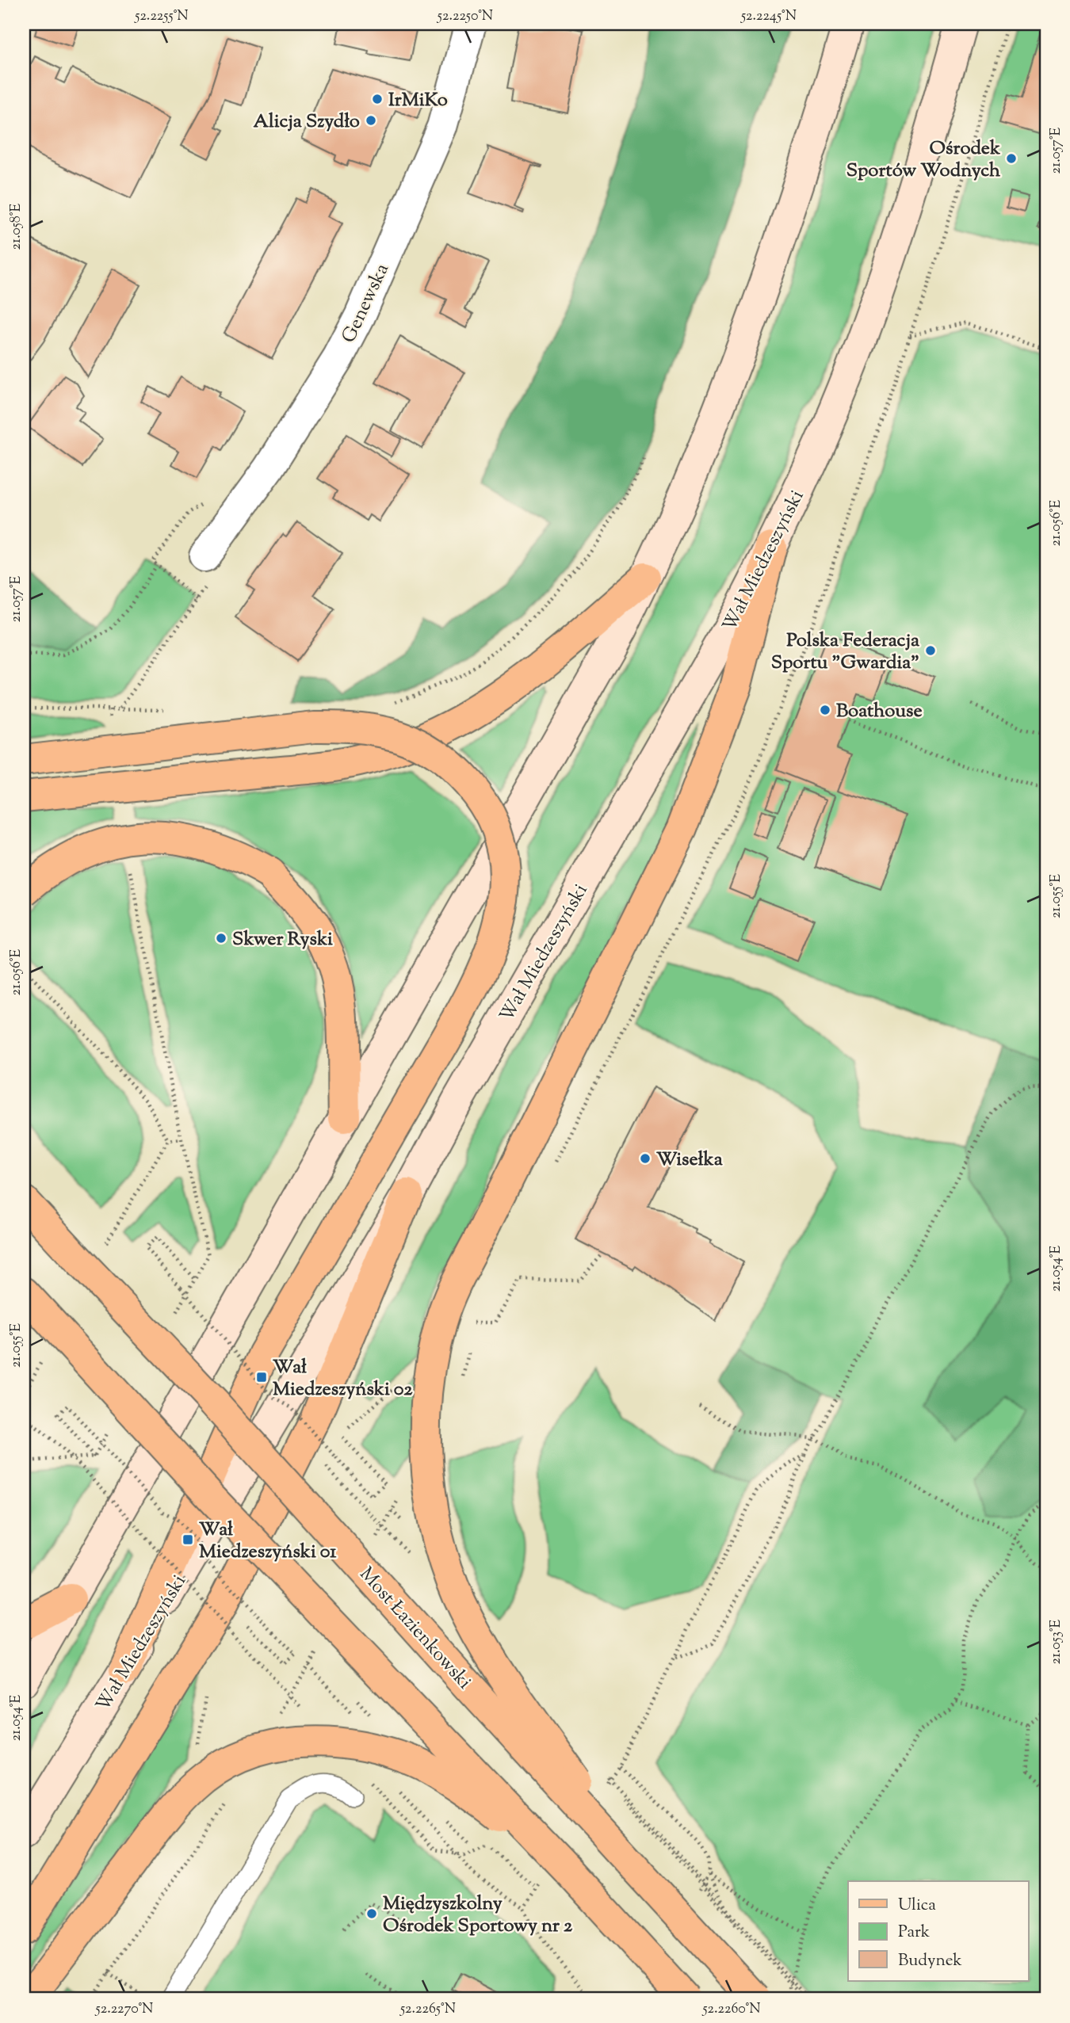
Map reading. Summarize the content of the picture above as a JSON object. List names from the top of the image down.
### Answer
{
  "streets": {
    "main road": ["Wał Miedzeszyński", "Most Łazienkowski"],
    "street": ["Genewska"]
  },
  "places": {
    "other": [
      "IrMiKo",
      "Alicja Szydło",
      "Ośrodek Sportów Wodnych",
      "Polska Federacja Sportu \"Gwardia\"",
      "Boathouse",
      "Skwer Ryski",
      "Wisełka",
      "Międzyszkolny Ośrodek Sportowy nr 2"
    ],
    "transit": ["Wał Miedzeszyński 02", "Wał Miedzeszyński 01"]
  },
  "legend": ["Ulica", "Park", "Budynek"],
  "coordinates": [
    "52.2255°N",
    "52.2250°N",
    "52.2245°N",
    "21.057°E",
    "21.058°E",
    "21.056°E",
    "21.055°E",
    "21.054°E",
    "21.053°E",
    "52.2270°N",
    "52.2265°N",
    "52.2260°N"
  ]
}
